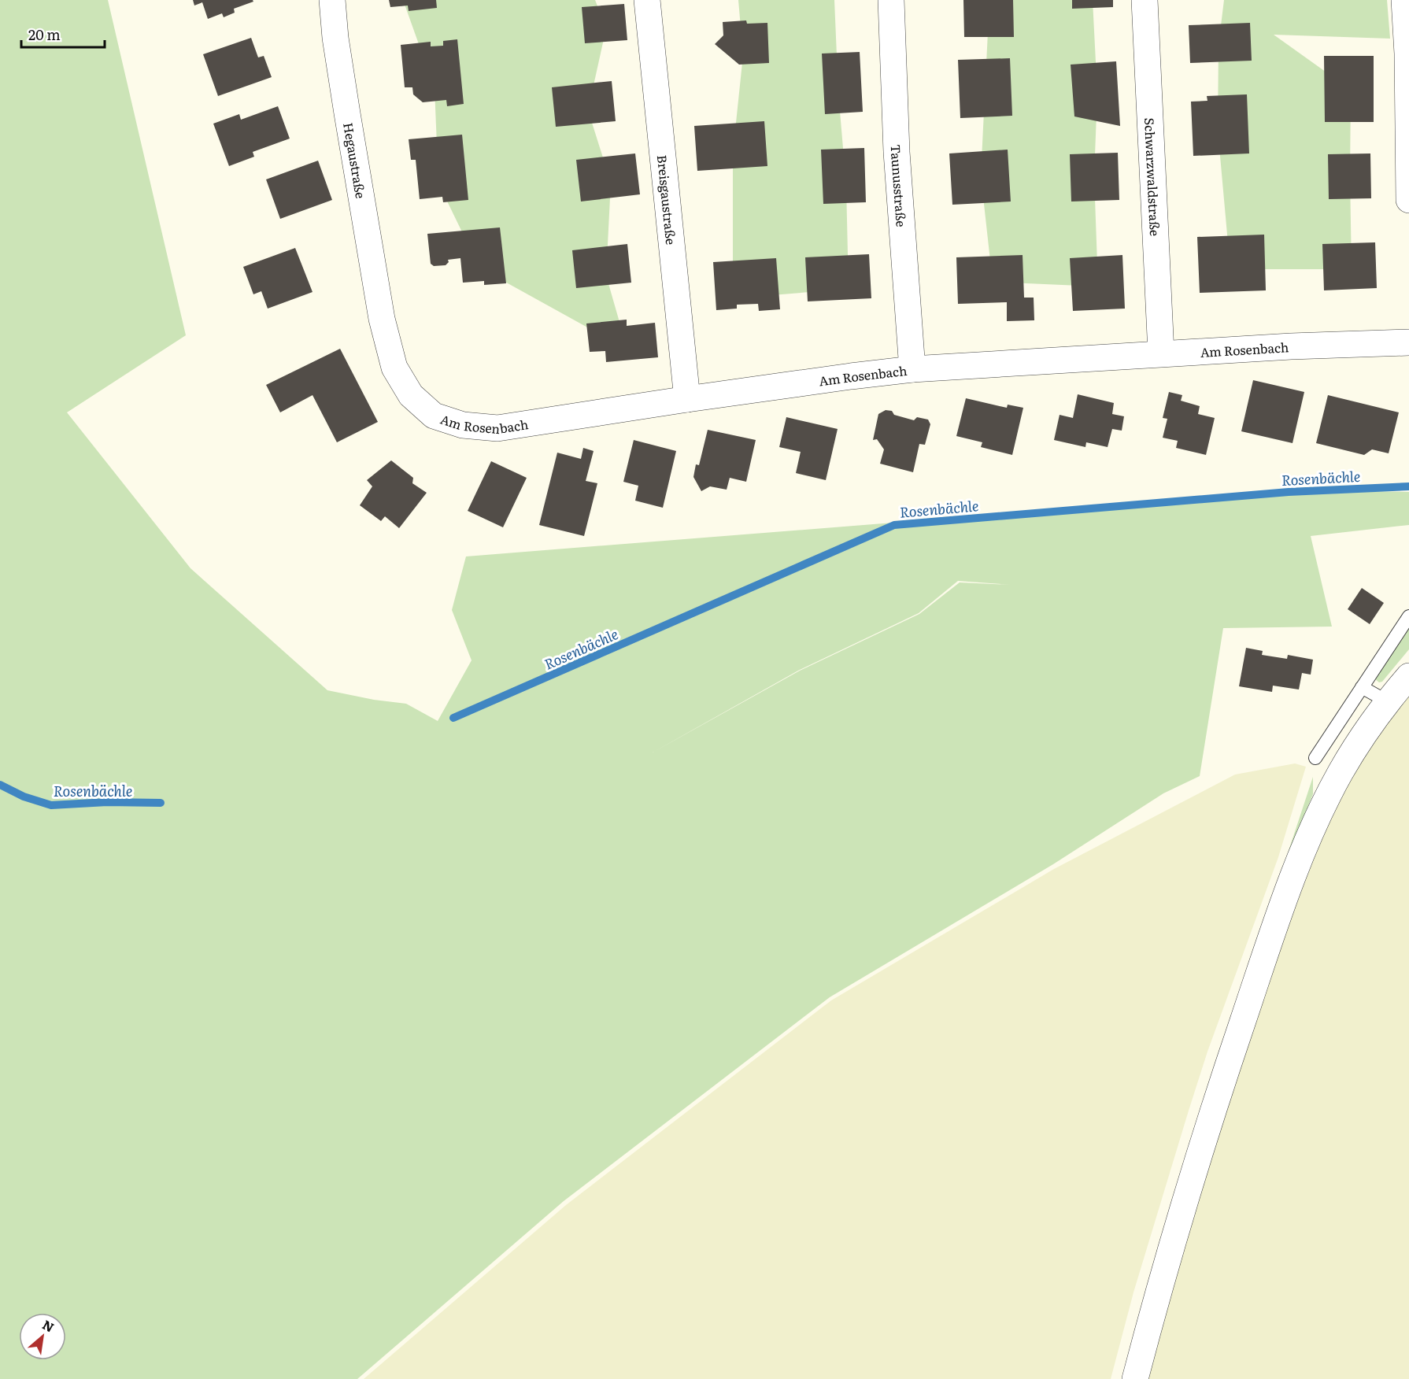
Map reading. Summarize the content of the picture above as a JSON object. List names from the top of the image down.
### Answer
{
  "streets": {
    "street": [
      "Hegaustraße",
      "Schwarzwaldstraße",
      "Taunusstraße",
      "Breisgaustraße",
      "Am Rosenbach"
    ]
  },
  "crossings": [
    ["Hegaustraße", "Am Rosenbach"],
    ["Schwarzwaldstraße", "Am Rosenbach"],
    ["Taunusstraße", "Am Rosenbach"],
    ["Breisgaustraße", "Am Rosenbach"]
  ],
  "water": ["Rosenbächle"],
  "scale_bar": "20 m",
  "north": "top right"
}
